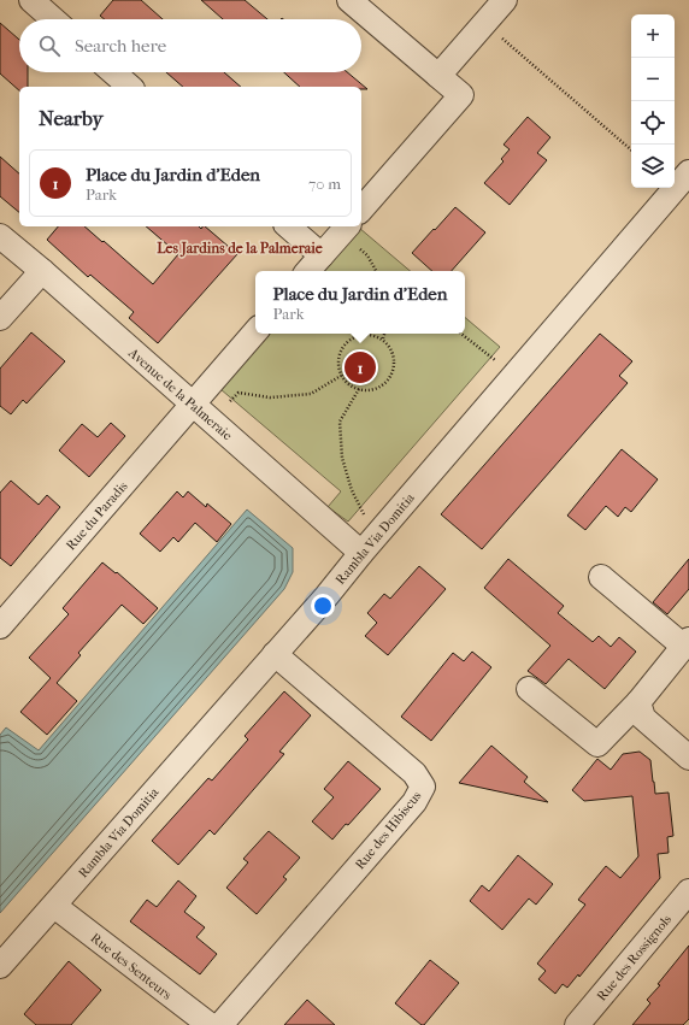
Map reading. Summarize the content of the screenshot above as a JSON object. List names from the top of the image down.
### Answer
{
  "streets": {
    "street": [
      "Avenue de la Palmeraie",
      "Rue du Paradis",
      "Rambla Via Domitia",
      "Rue des Hibiscus",
      "Rue des Rossignols",
      "Rue des Senteurs"
    ]
  },
  "crossings": [
    ["Avenue de la Palmeraie", "Rue du Paradis"],
    ["Avenue de la Palmeraie", "Rambla Via Domitia"],
    ["Rambla Via Domitia", "Rue des Hibiscus"],
    ["Rambla Via Domitia", "Rue des Senteurs"]
  ],
  "districts": ["Les Jardins de la Palmeraie"],
  "page": {
    "map_buttons": ["+", "−"],
    "search": "Search here",
    "heading": "Nearby",
    "list": [
      {
        "mark": "1",
        "name": "Place du Jardin d'Eden",
        "note": "Park",
        "value": "70 m"
      }
    ],
    "popup": ["Place du Jardin d'Eden", "Park"],
    "pins": "1"
  }
}
